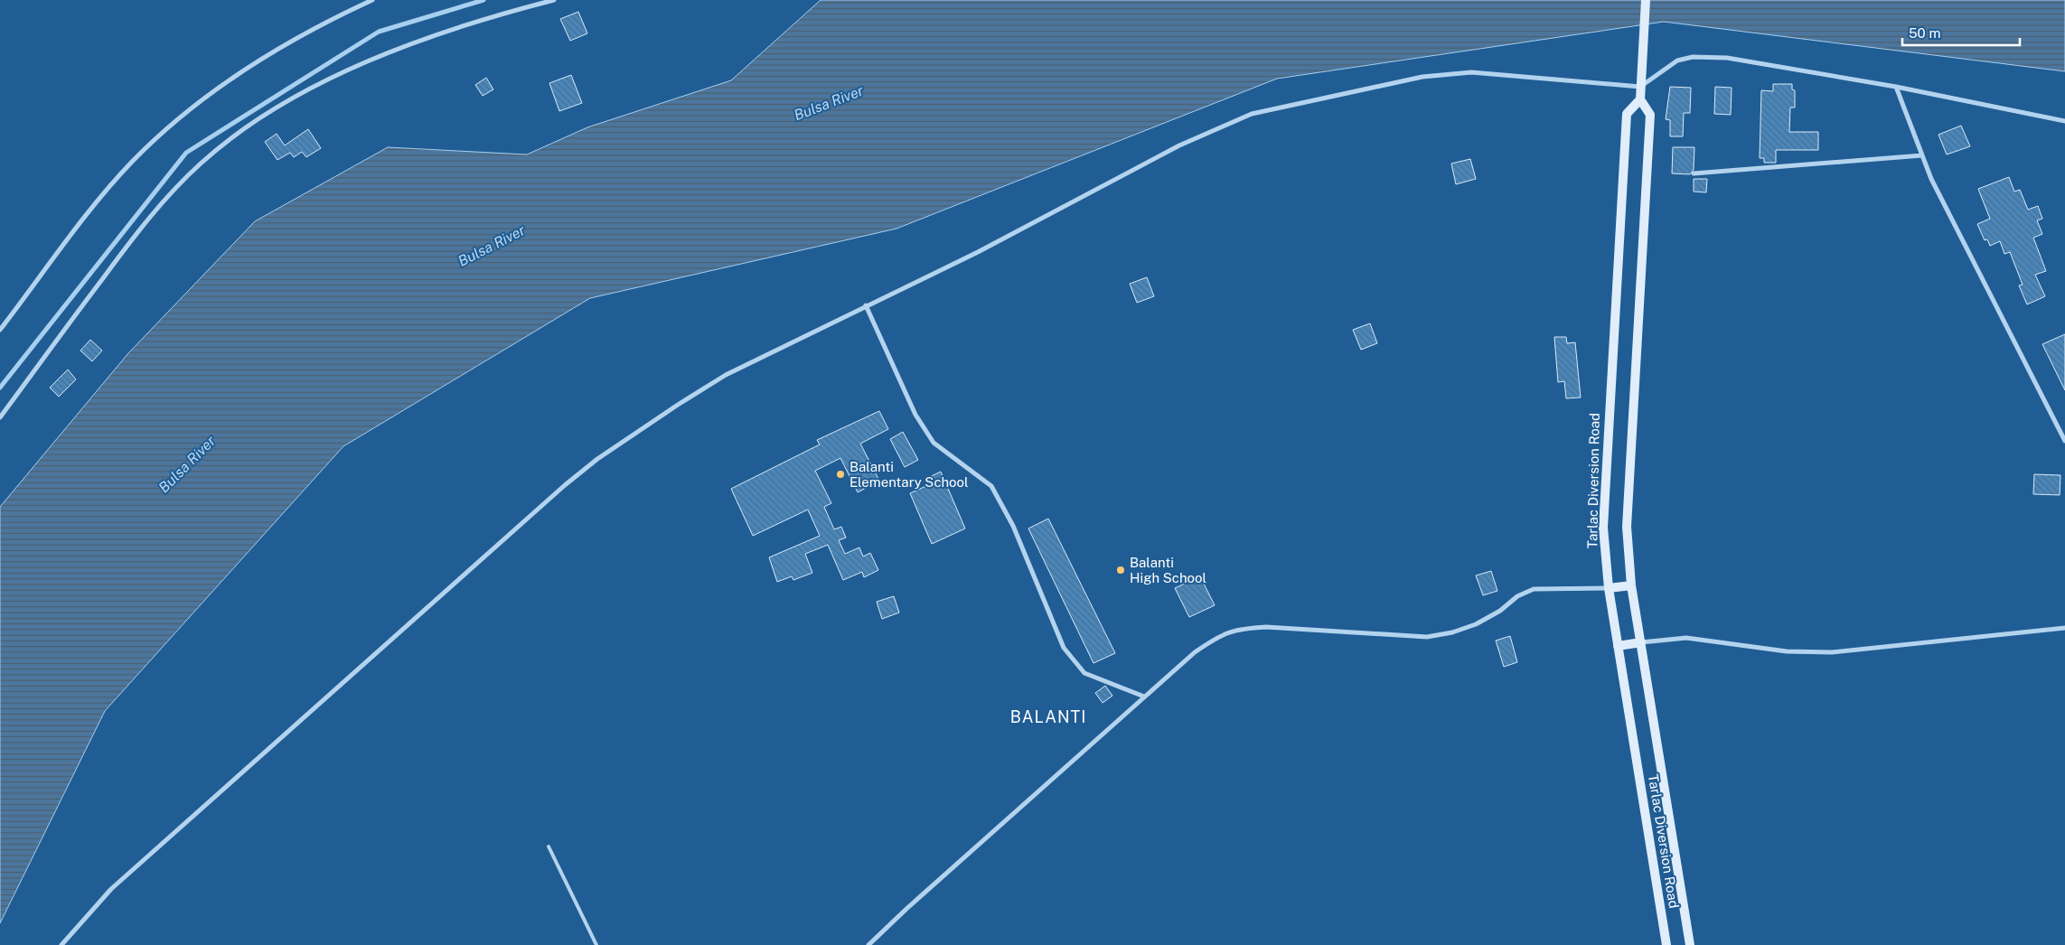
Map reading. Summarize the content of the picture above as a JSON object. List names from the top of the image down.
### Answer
{
  "streets": {
    "main road": ["Tarlac Diversion Road"]
  },
  "districts": ["BALANTI"],
  "water": ["Bulsa River"],
  "places": ["Balanti Elementary School", "Balanti High School"],
  "scale_bar": "50 m"
}
